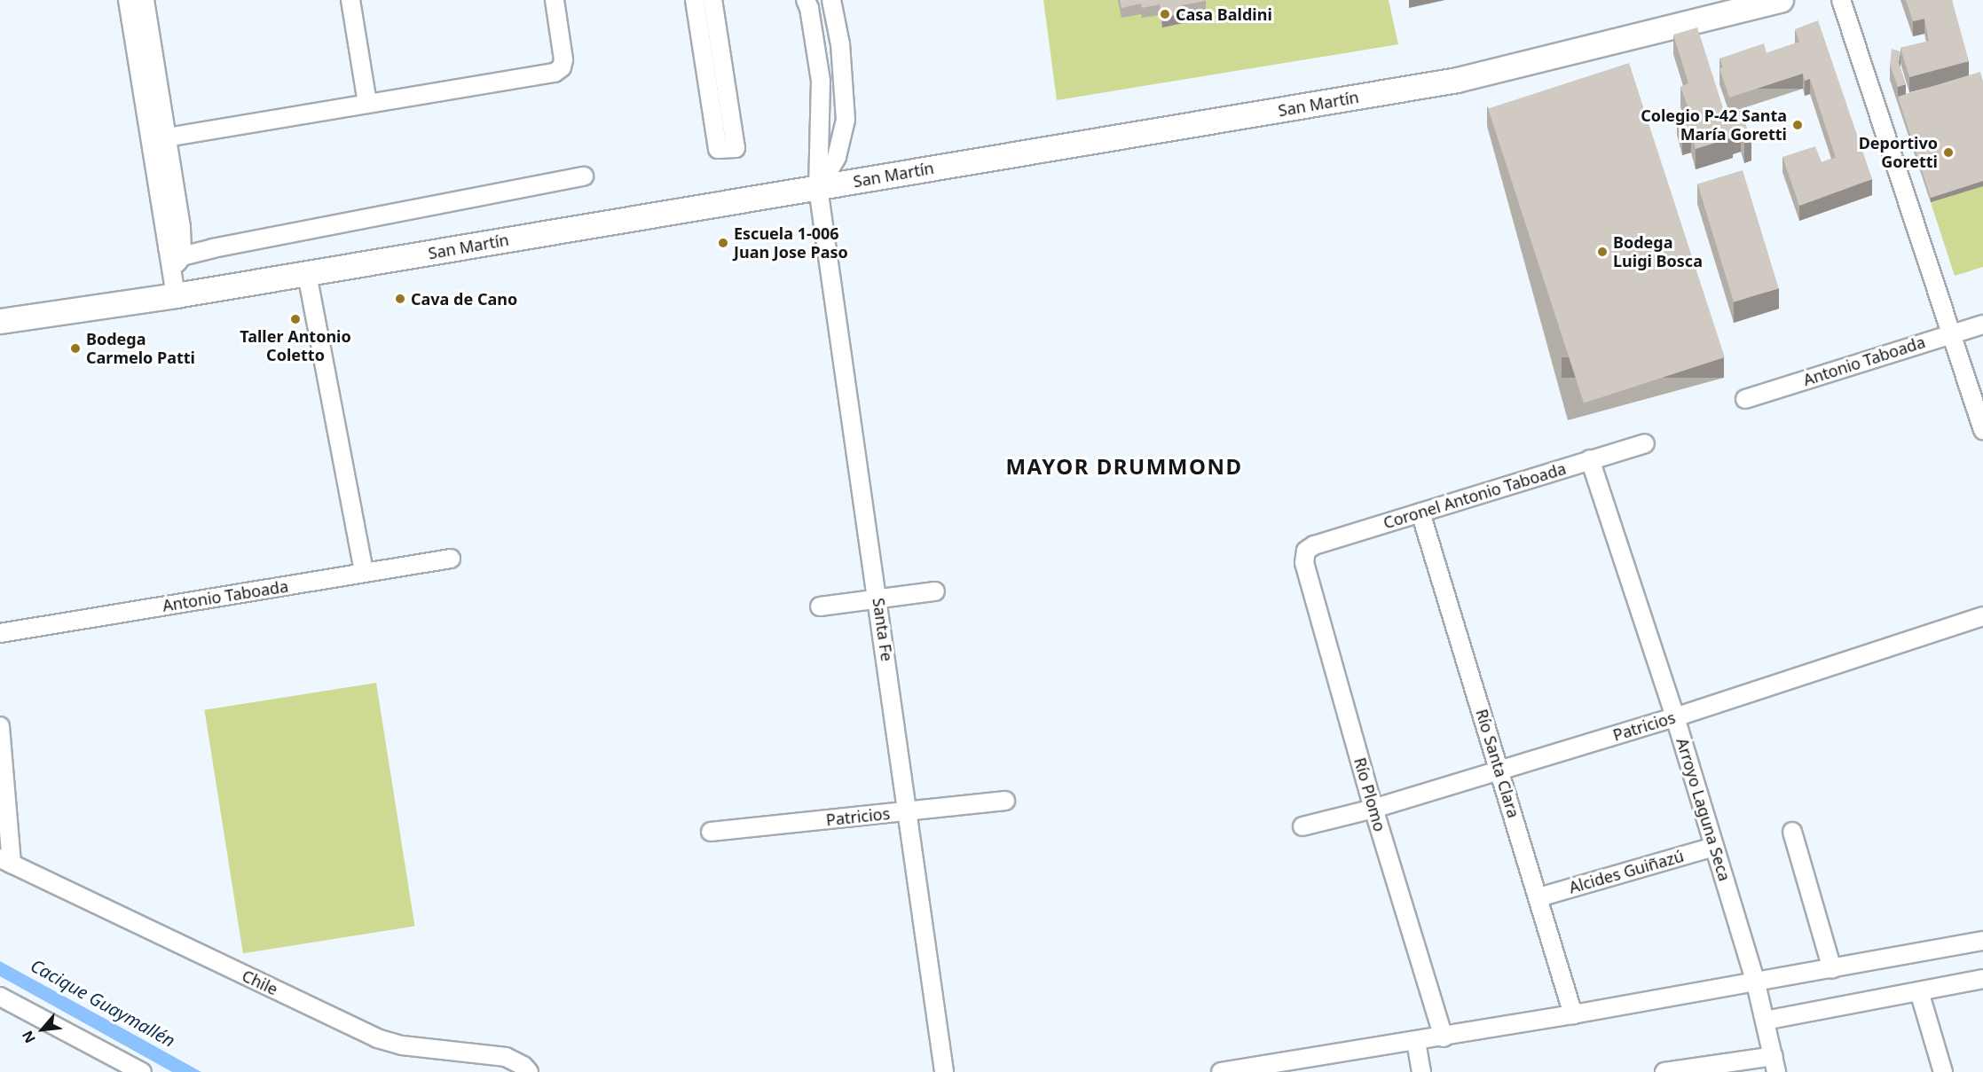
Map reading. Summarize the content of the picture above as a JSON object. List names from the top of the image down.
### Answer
{
  "streets": {
    "main road": ["San Martín"],
    "street": [
      "Antonio Taboada",
      "Coronel Antonio Taboada",
      "Santa Fe",
      "Patricios",
      "Río Santa Clara",
      "Río Plomo",
      "Arroyo Laguna Seca",
      "Alcides Guiñazú",
      "Chile"
    ]
  },
  "crossings": [
    ["San Martín", "Santa Fe"],
    ["Coronel Antonio Taboada", "Río Santa Clara"],
    ["Coronel Antonio Taboada", "Río Plomo"],
    ["Coronel Antonio Taboada", "Arroyo Laguna Seca"],
    ["Santa Fe", "Patricios"],
    ["Patricios", "Río Santa Clara"],
    ["Patricios", "Río Plomo"],
    ["Patricios", "Arroyo Laguna Seca"],
    ["Río Santa Clara", "Alcides Guiñazú"],
    ["Arroyo Laguna Seca", "Alcides Guiñazú"]
  ],
  "districts": ["MAYOR DRUMMOND"],
  "water": ["Cacique Guaymallén"],
  "places": [
    "Casa Baldini",
    "Colegio P-42 Santa María Goretti",
    "Deportivo Goretti",
    "Escuela 1-006 Juan Jose Paso",
    "Bodega Luigi Bosca",
    "Cava de Cano",
    "Taller Antonio Coletto",
    "Bodega Carmelo Patti"
  ],
  "north": "bottom left"
}
